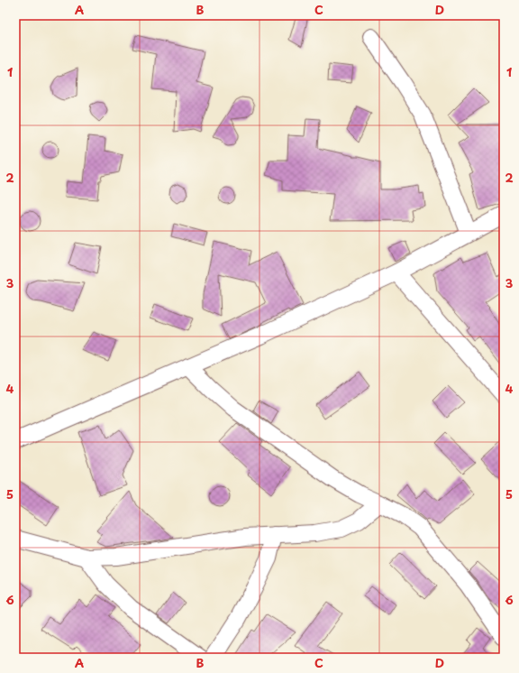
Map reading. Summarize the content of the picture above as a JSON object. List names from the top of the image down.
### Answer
{
  "grid": {
    "columns": [
      "A",
      "B",
      "C",
      "D"
    ],
    "rows": [
      "1",
      "2",
      "3",
      "4",
      "5",
      "6"
    ]
  }
}
